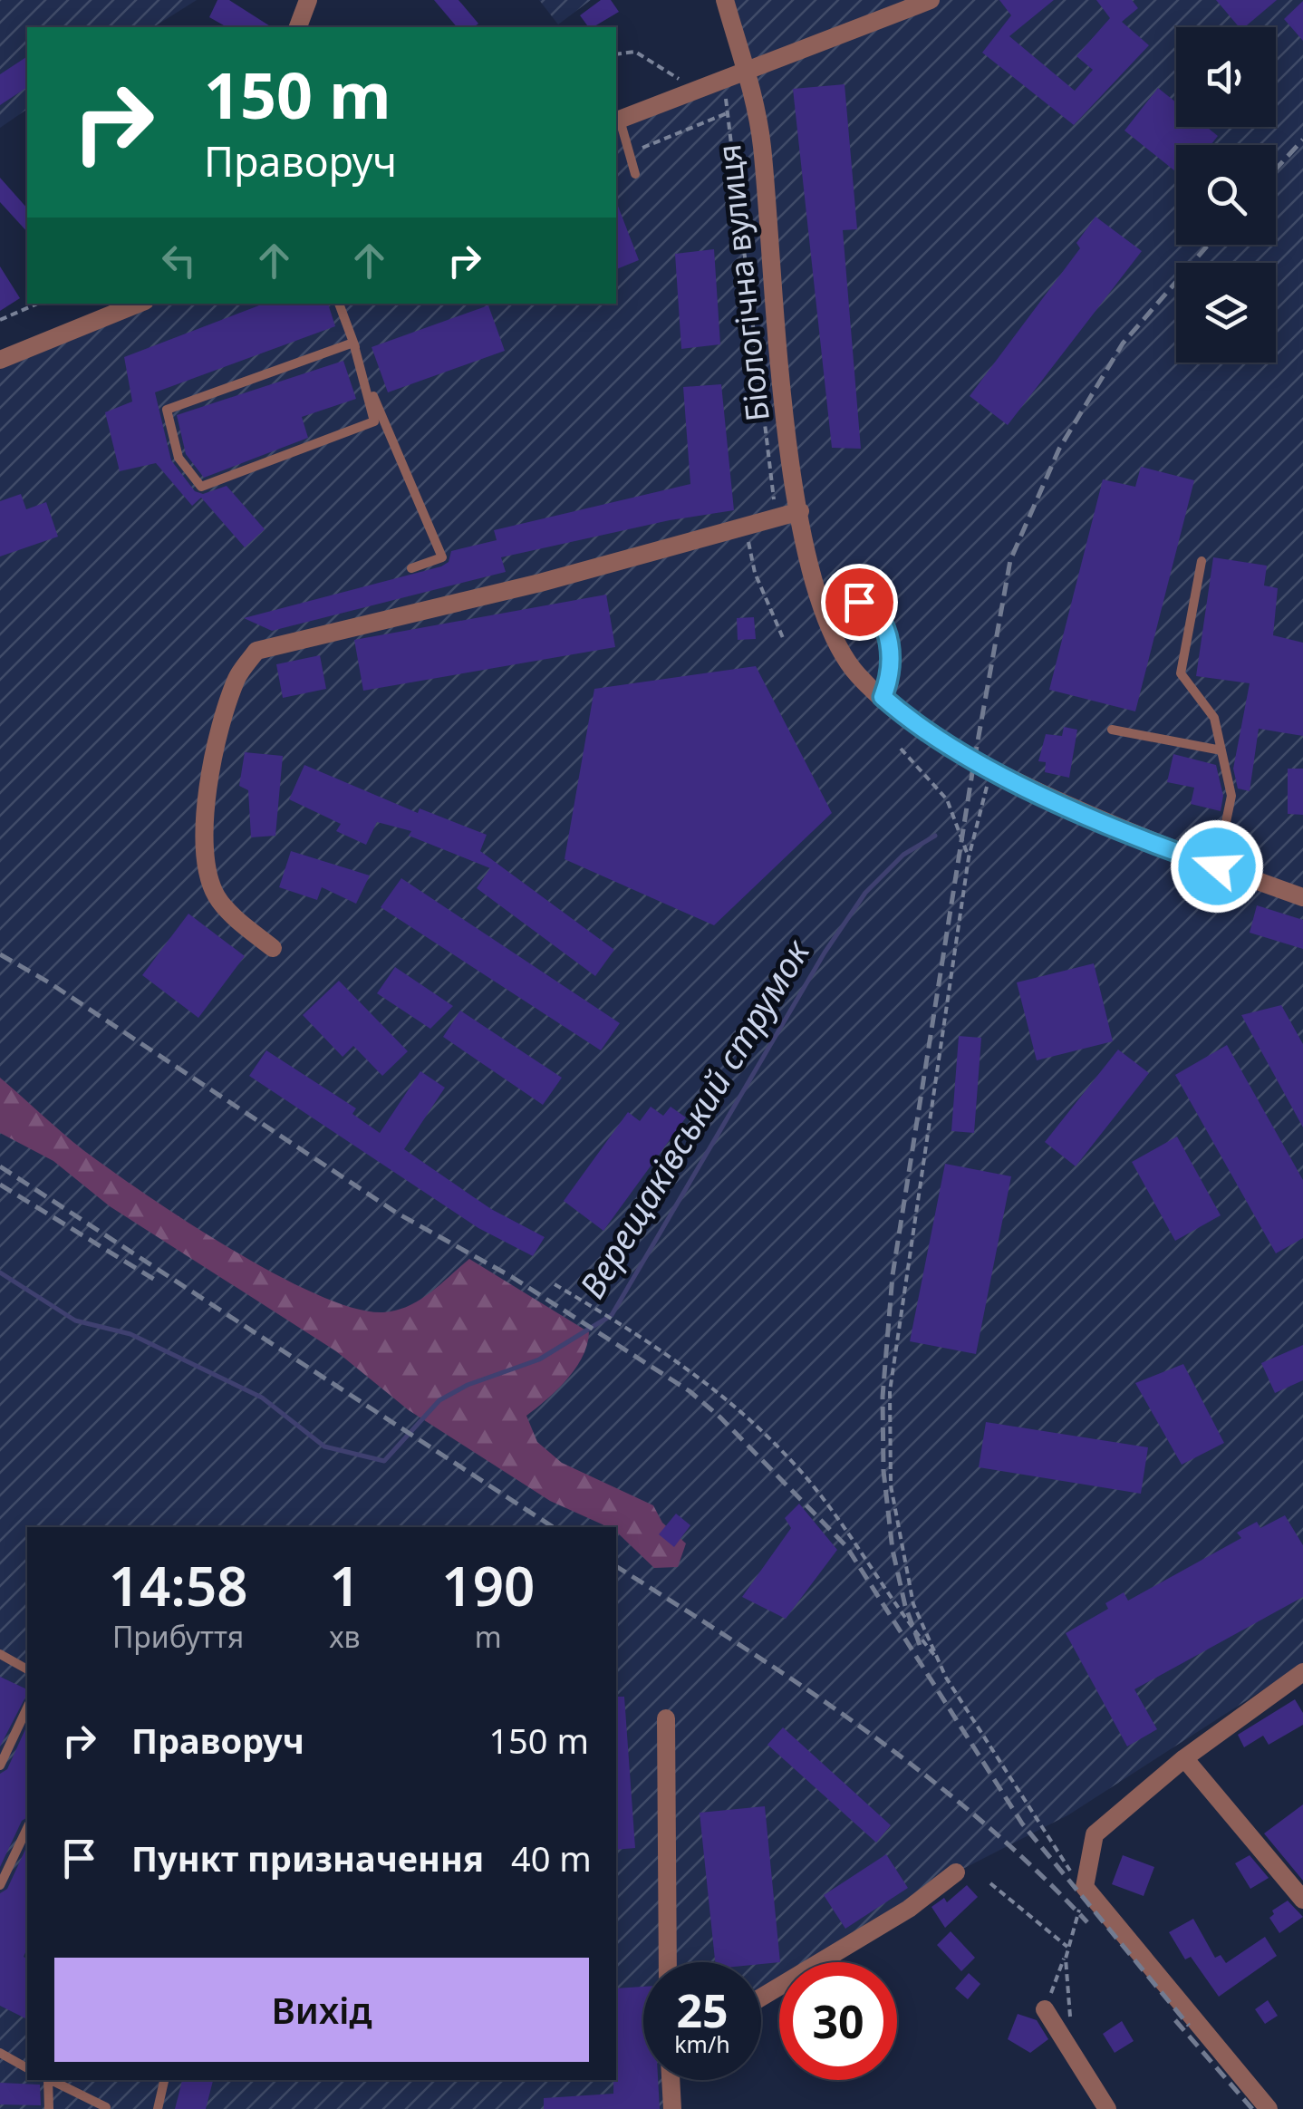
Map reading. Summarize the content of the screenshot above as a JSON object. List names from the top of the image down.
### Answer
{
  "streets": {
    "street": ["Біологічна вулиця"]
  },
  "water": ["Верещаківський струмок"],
  "page": {
    "turn": ["150 m", "Праворуч"],
    "eta": [
      "14:58",
      "Прибуття",
      "1",
      "хв",
      "190",
      "m"
    ],
    "list": [
      {
        "name": "Праворуч",
        "value": "150 m"
      },
      {
        "name": "Пункт призначення",
        "value": "40 m"
      }
    ],
    "buttons": "Вихід",
    "speed": "25 km/h",
    "limit": "30"
  }
}
